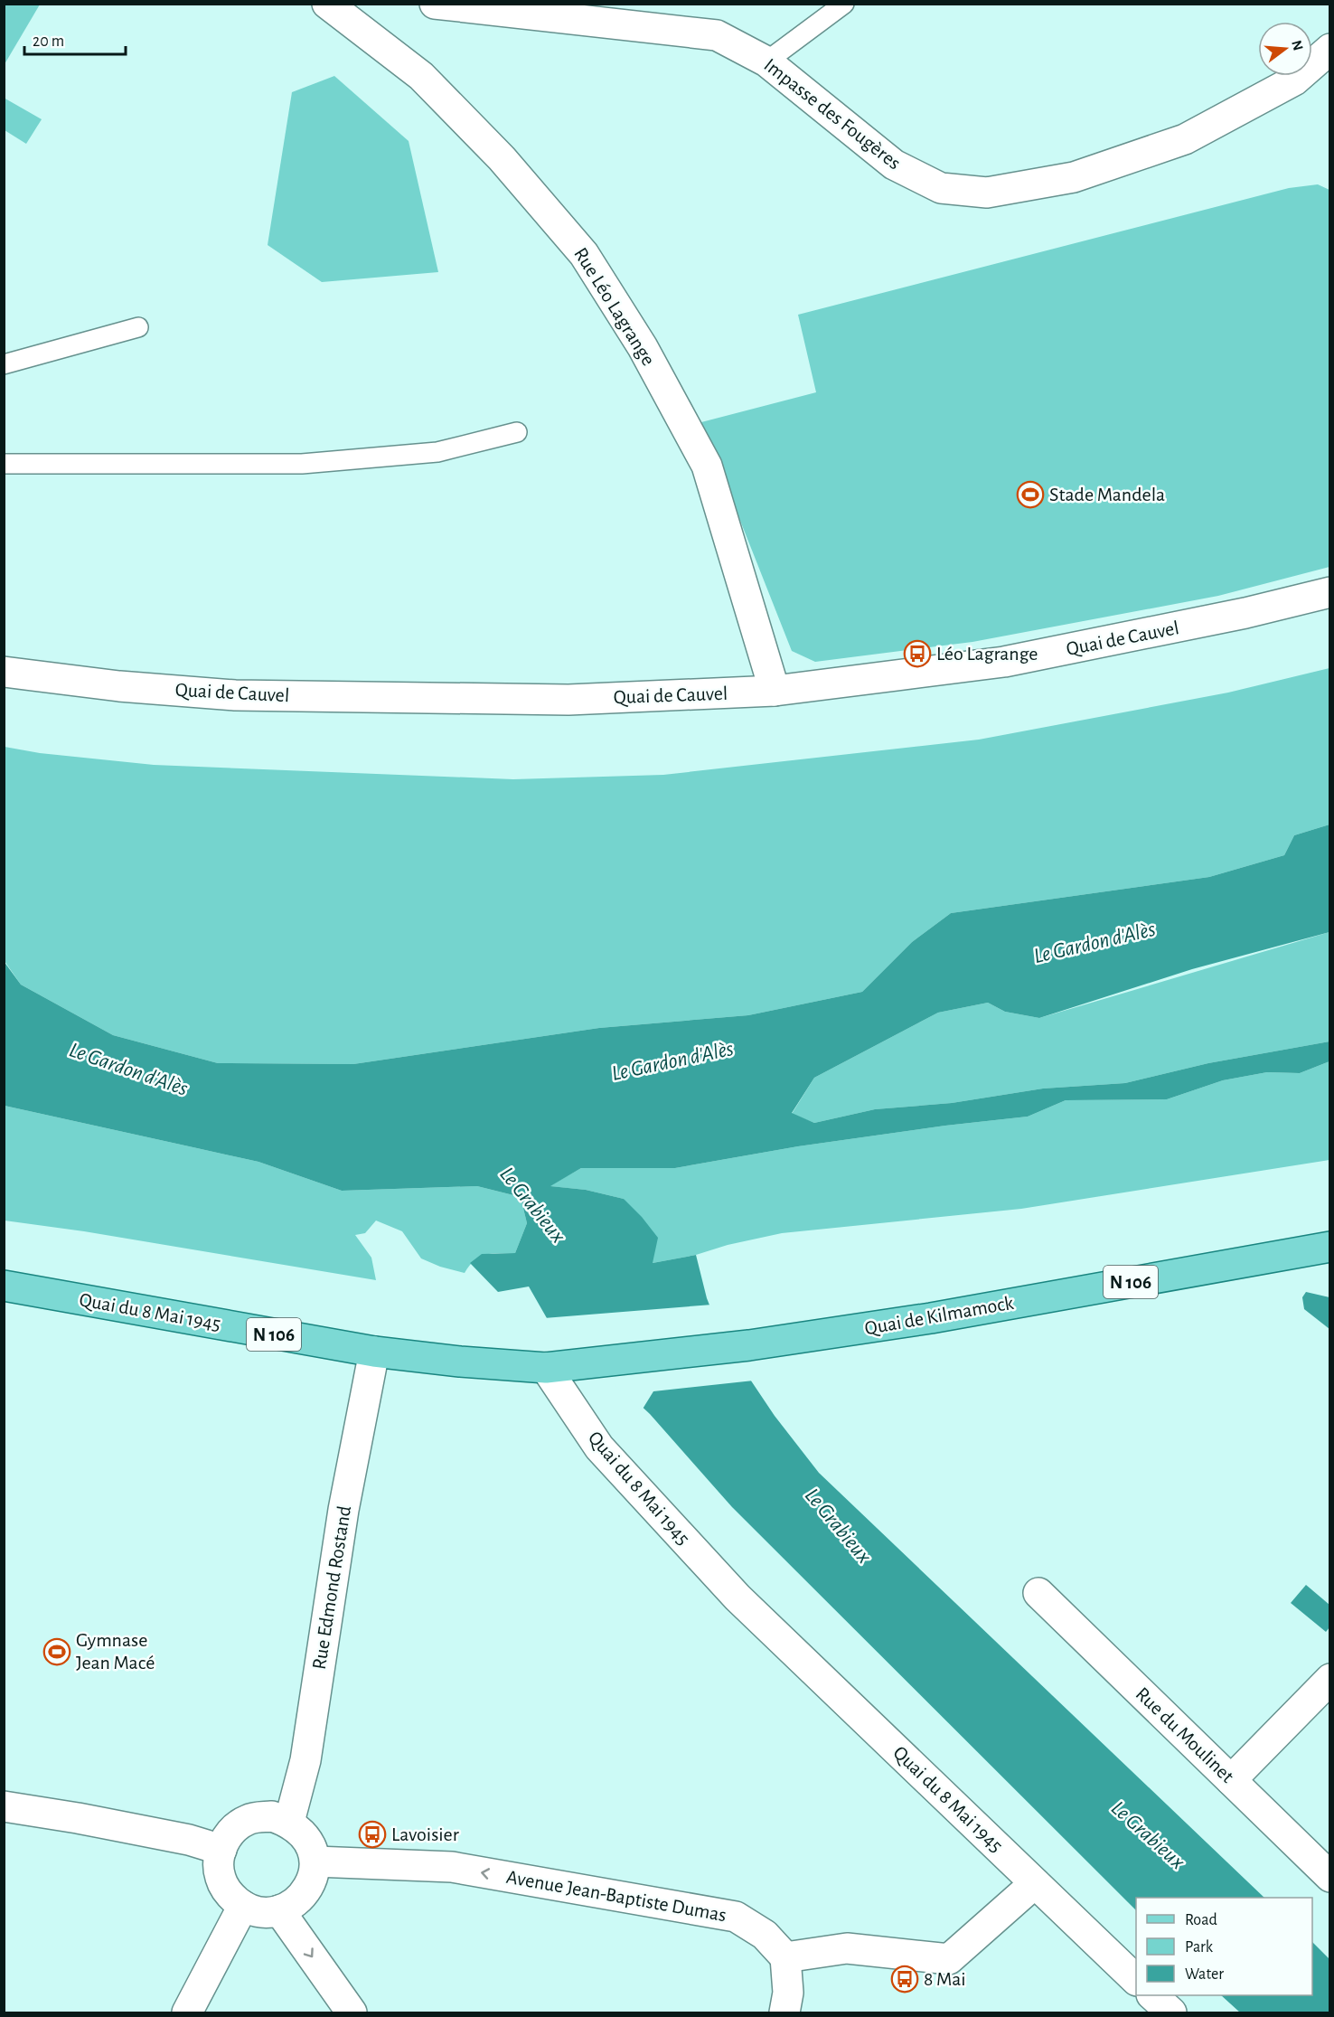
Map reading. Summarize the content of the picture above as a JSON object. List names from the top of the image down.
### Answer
{
  "streets": {
    "main road": ["N 106", "Quai du 8 Mai 1945", "Quai de Kilmamock"],
    "street": [
      "Impasse des Fougères",
      "Rue Léo Lagrange",
      "Quai de Cauvel",
      "Rue Edmond Rostand",
      "Rue du Moulinet",
      "Avenue Jean-Baptiste Dumas"
    ]
  },
  "crossings": [
    ["Rue Léo Lagrange", "Quai de Cauvel"],
    ["Quai du 8 Mai 1945", "Quai de Kilmamock"],
    ["Quai du 8 Mai 1945", "Rue Edmond Rostand"],
    ["Rue Edmond Rostand", "Avenue Jean-Baptiste Dumas"]
  ],
  "one_way": ["Avenue Jean-Baptiste Dumas"],
  "water": ["Le Gardon d'Alès", "Le Grabieux"],
  "places": {
    "sports": ["Stade Mandela", "Gymnase Jean Macé"],
    "bus stop": ["Léo Lagrange", "Lavoisier", "8 Mai"]
  },
  "legend": ["Road", "Park", "Water"],
  "scale_bar": "20 m",
  "north": "right"
}
